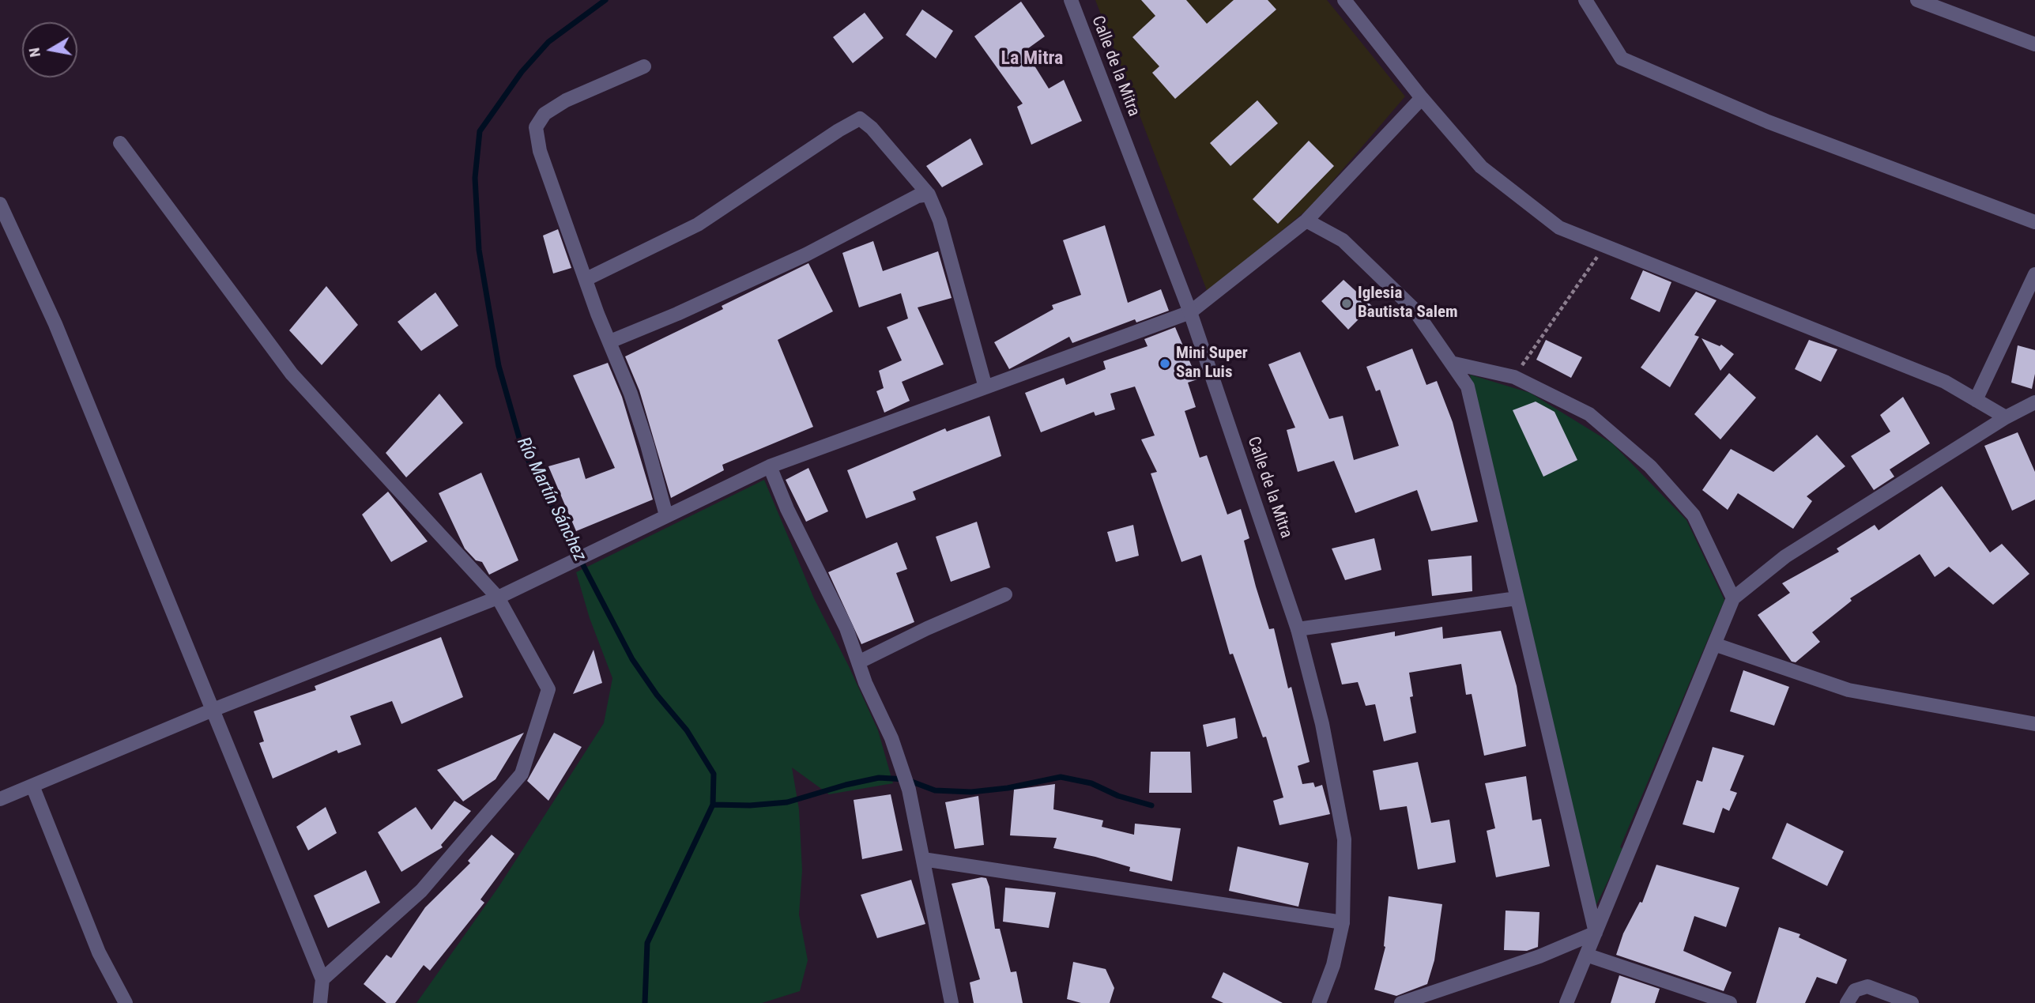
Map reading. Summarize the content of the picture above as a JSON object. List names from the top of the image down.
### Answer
{
  "streets": {
    "street": ["Calle de la Mitra"]
  },
  "districts": ["La Mitra"],
  "water": ["Río Martín Sánchez"],
  "places": ["Iglesia Bautista Salem", "Mini Super San Luis"],
  "north": "left"
}
